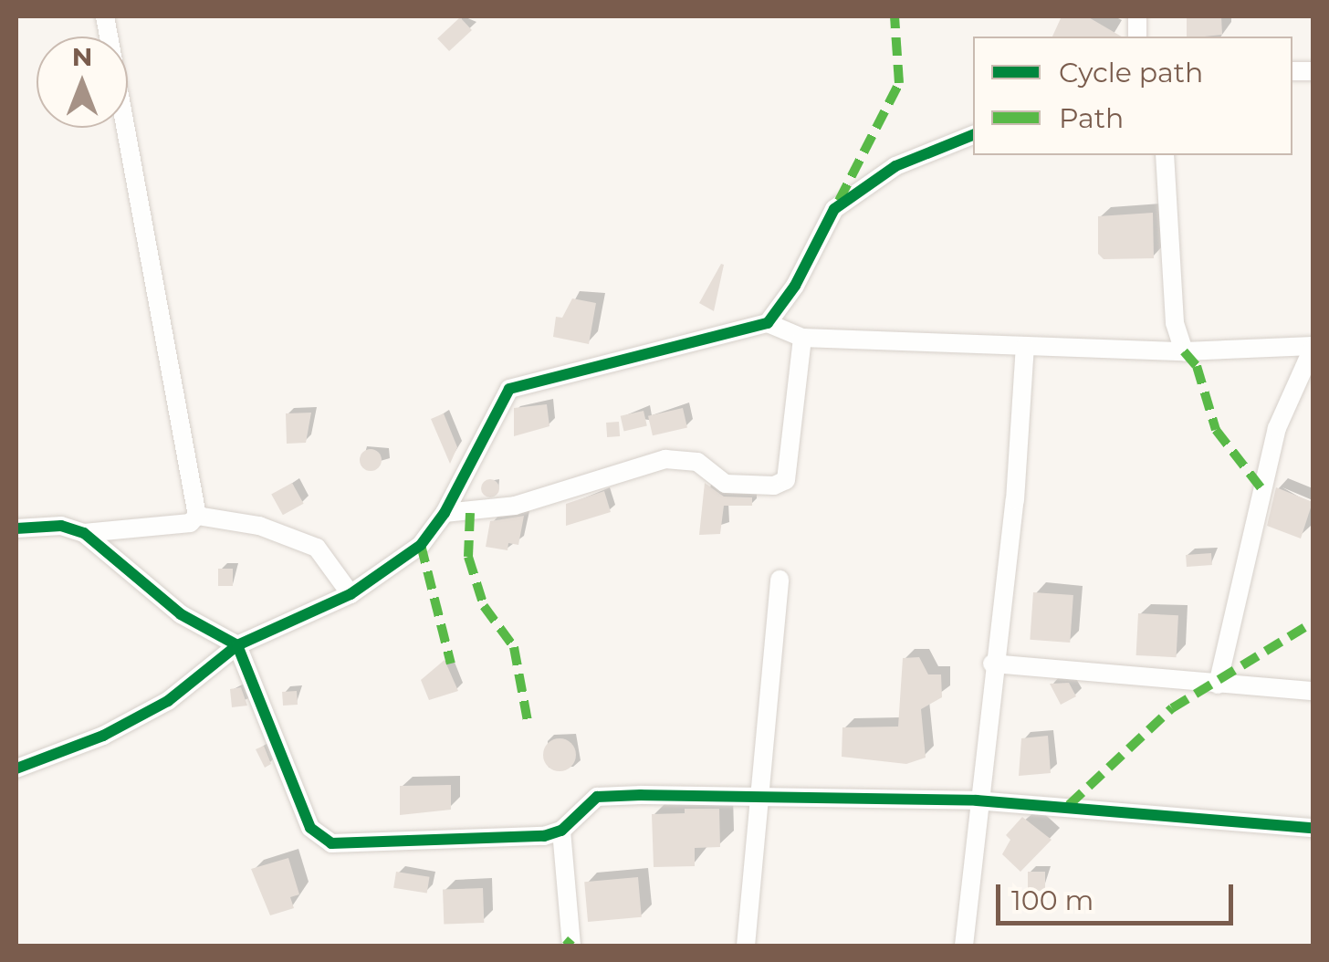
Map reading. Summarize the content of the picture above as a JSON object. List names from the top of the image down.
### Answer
{
  "legend": ["Cycle path", "Path"],
  "scale_bar": "100 m",
  "north": "top"
}
